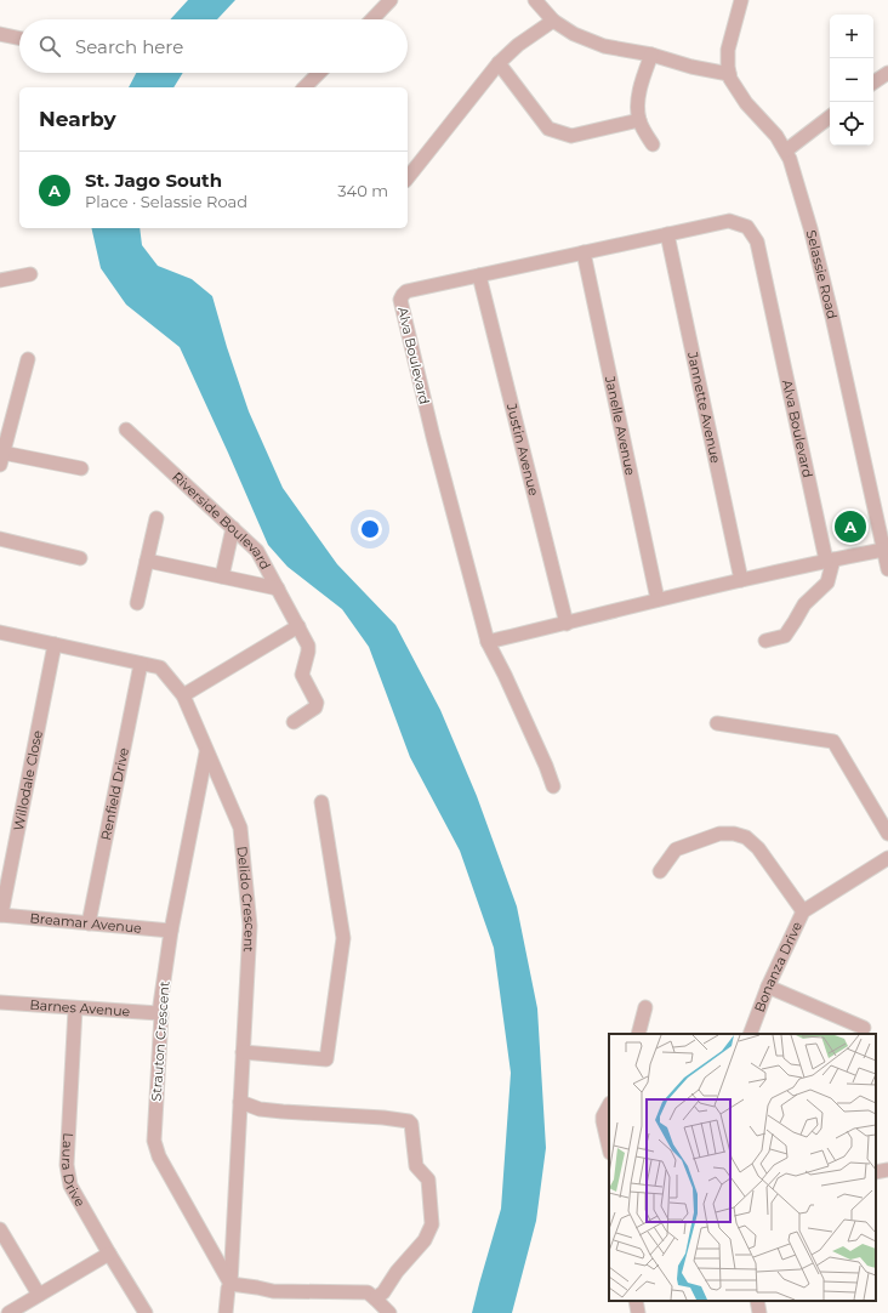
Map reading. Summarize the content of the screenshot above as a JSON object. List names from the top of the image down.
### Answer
{
  "streets": {
    "street": [
      "Selassie Road",
      "Alva Boulevard",
      "Jannette Avenue",
      "Janelle Avenue",
      "Justin Avenue",
      "Riverside Boulevard",
      "Willodale Close",
      "Renfield Drive",
      "Delido Crescent",
      "Breamar Avenue",
      "Bonanza Drive",
      "Barnes Avenue",
      "Strauton Crescent",
      "Laura Drive"
    ]
  },
  "crossings": [
    ["Alva Boulevard", "Jannette Avenue"],
    ["Alva Boulevard", "Janelle Avenue"],
    ["Alva Boulevard", "Justin Avenue"],
    ["Willodale Close", "Delido Crescent"],
    ["Willodale Close", "Breamar Avenue"],
    ["Renfield Drive", "Delido Crescent"],
    ["Renfield Drive", "Breamar Avenue"],
    ["Delido Crescent", "Strauton Crescent"],
    ["Breamar Avenue", "Strauton Crescent"],
    ["Barnes Avenue", "Strauton Crescent"],
    ["Barnes Avenue", "Laura Drive"]
  ],
  "page": {
    "map_buttons": ["+", "−"],
    "search": "Search here",
    "heading": "Nearby",
    "list": [
      {
        "mark": "A",
        "name": "St. Jago South",
        "note": "Place · Selassie Road",
        "value": "340 m"
      }
    ],
    "pins": "A"
  }
}
